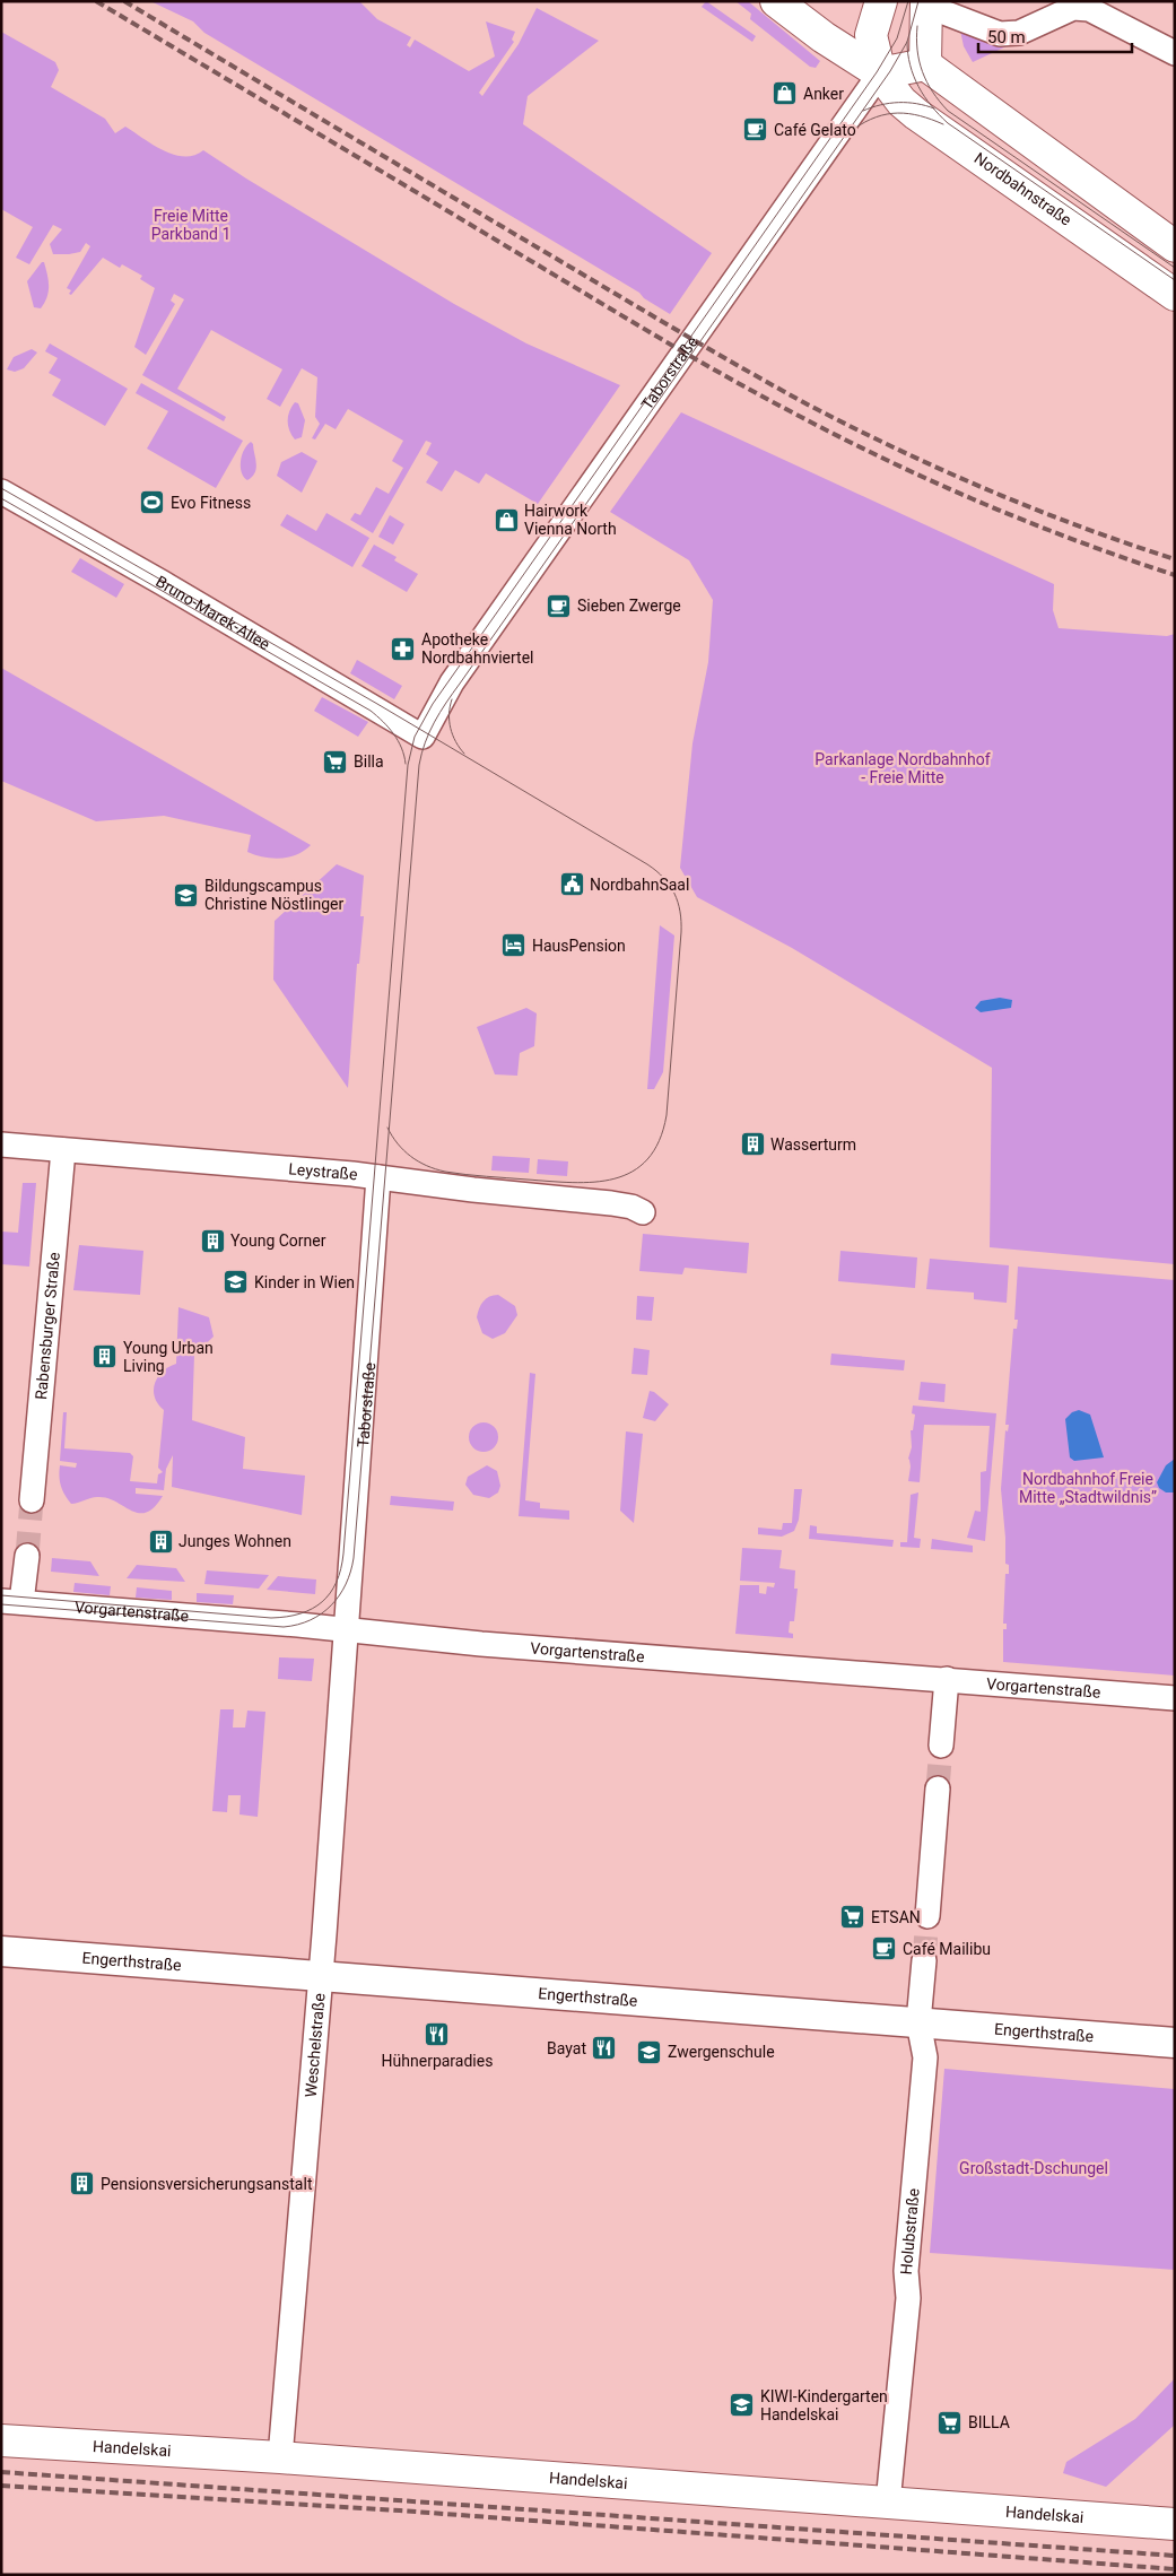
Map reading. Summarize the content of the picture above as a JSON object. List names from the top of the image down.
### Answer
{
  "streets": {
    "main road": ["Nordbahnstraße", "Handelskai"],
    "street": [
      "Taborstraße",
      "Bruno-Marek-Allee",
      "Leystraße",
      "Rabensburger Straße",
      "Vorgartenstraße",
      "Engerthstraße",
      "Weschelstraße",
      "Holubstraße"
    ]
  },
  "crossings": [
    ["Nordbahnstraße", "Taborstraße"],
    ["Taborstraße", "Bruno-Marek-Allee"],
    ["Taborstraße", "Leystraße"],
    ["Taborstraße", "Vorgartenstraße"],
    ["Taborstraße", "Weschelstraße"],
    ["Leystraße", "Rabensburger Straße"],
    ["Vorgartenstraße", "Weschelstraße"],
    ["Engerthstraße", "Weschelstraße"],
    ["Engerthstraße", "Holubstraße"],
    ["Weschelstraße", "Handelskai"],
    ["Holubstraße", "Handelskai"]
  ],
  "parks": [
    "Freie Mitte Parkband 1",
    "Parkanlage Nordbahnhof - Freie Mitte",
    "Nordbahnhof Freie Mitte „Stadtwildnis”",
    "Großstadt-Dschungel"
  ],
  "places": {
    "shop": ["Anker", "Hairwork Vienna North"],
    "cafe": ["Café Gelato", "Sieben Zwerge", "Café Mailibu"],
    "sports": ["Evo Fitness"],
    "pharmacy": ["Apotheke Nordbahnviertel"],
    "supermarket": ["Billa", "ETSAN", "BILLA"],
    "public building": ["NordbahnSaal"],
    "school or university": [
      "Bildungscampus Christine Nöstlinger",
      "Kinder in Wien",
      "Zwergenschule",
      "KIWI-Kindergarten Handelskai"
    ],
    "hotel": ["HausPension"],
    "building": [
      "Wasserturm",
      "Young Corner",
      "Young Urban Living",
      "Junges Wohnen",
      "Pensionsversicherungsanstalt"
    ],
    "restaurant": ["Hühnerparadies", "Bayat"]
  },
  "scale_bar": "50 m"
}
